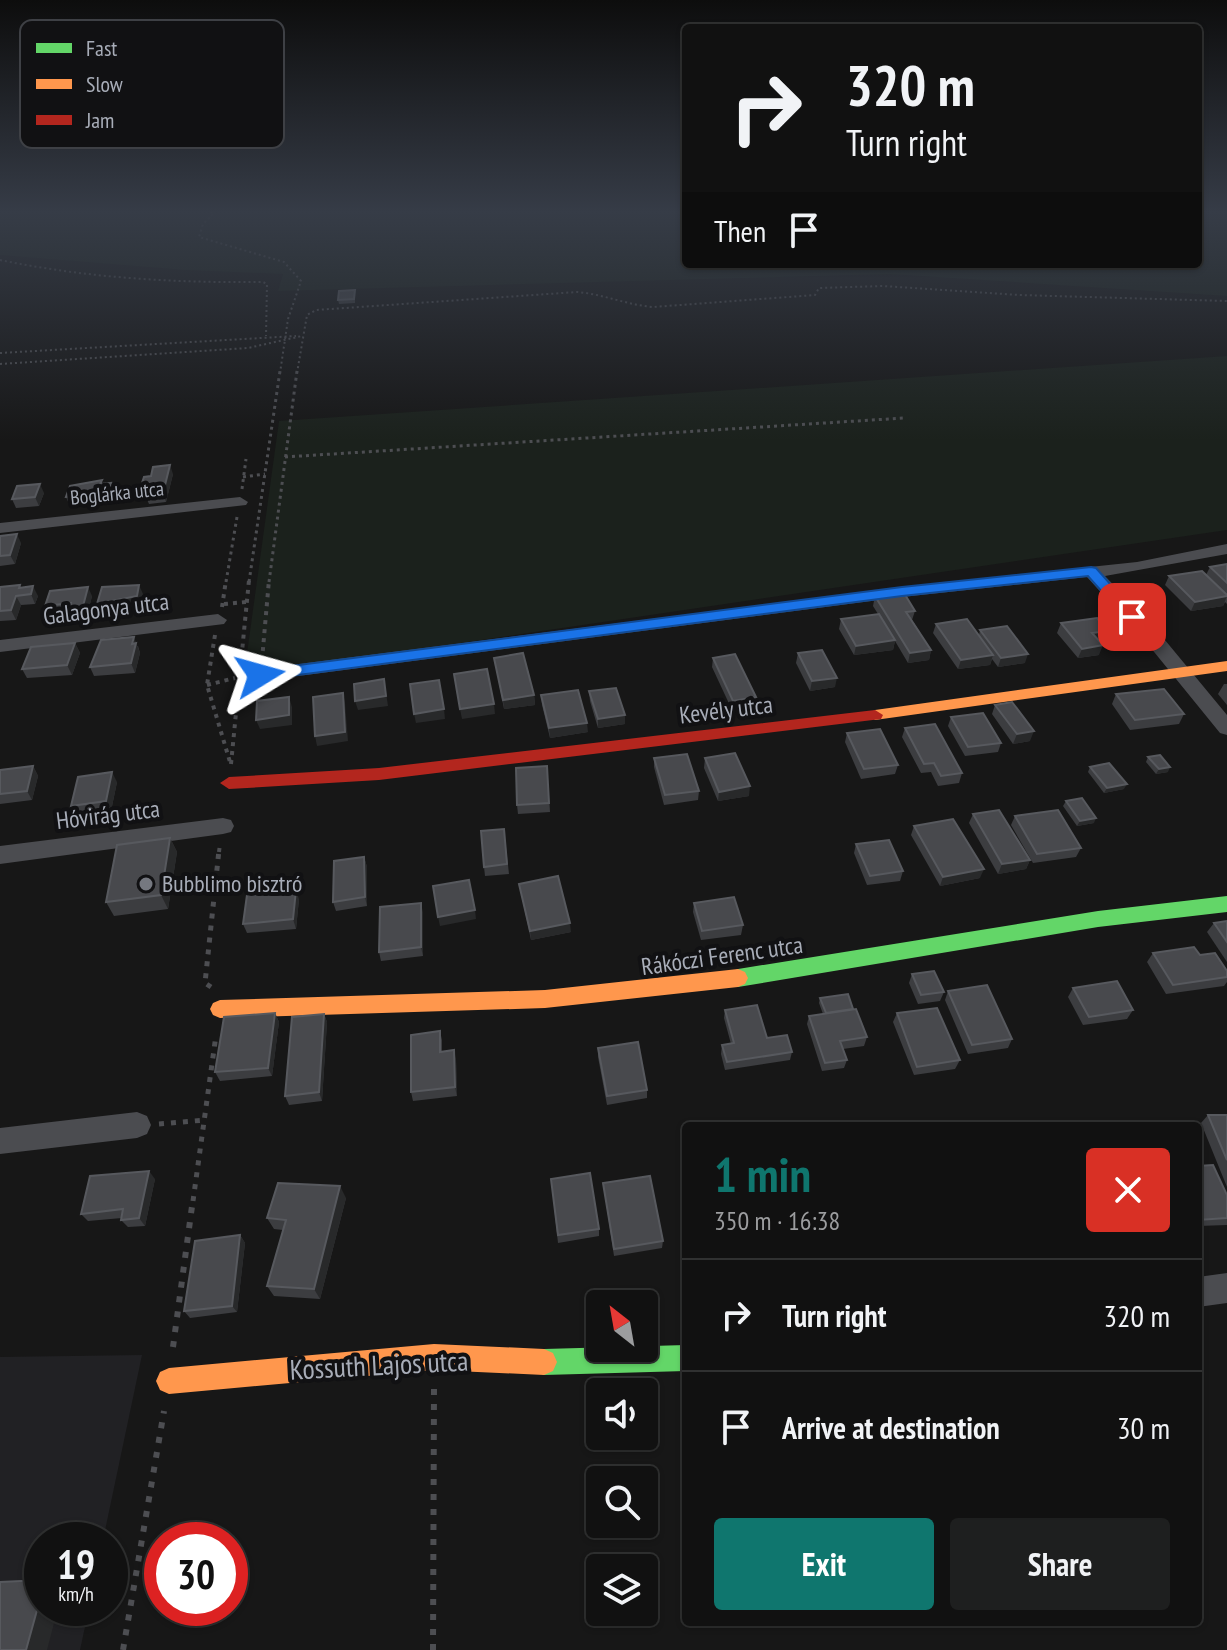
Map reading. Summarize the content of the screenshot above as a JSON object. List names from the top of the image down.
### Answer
{
  "streets": {
    "street": [
      "Boglárka utca",
      "Galagonya utca",
      "Kevély utca",
      "Hóvirág utca",
      "Rákóczi Ferenc utca",
      "Kossuth Lajos utca"
    ]
  },
  "places": ["Bubblimo bisztró"],
  "legend": ["Fast", "Slow", "Jam"],
  "north": "top left",
  "page": {
    "turn": ["320 m", "Turn right"],
    "then": "Then",
    "heading": ["1 min", "350 m · 16:38"],
    "list": [
      {
        "name": "Turn right",
        "value": "320 m"
      },
      {
        "name": "Arrive at destination",
        "value": "30 m"
      }
    ],
    "buttons": ["Exit", "Share"],
    "speed": "19 km/h",
    "limit": "30"
  }
}
